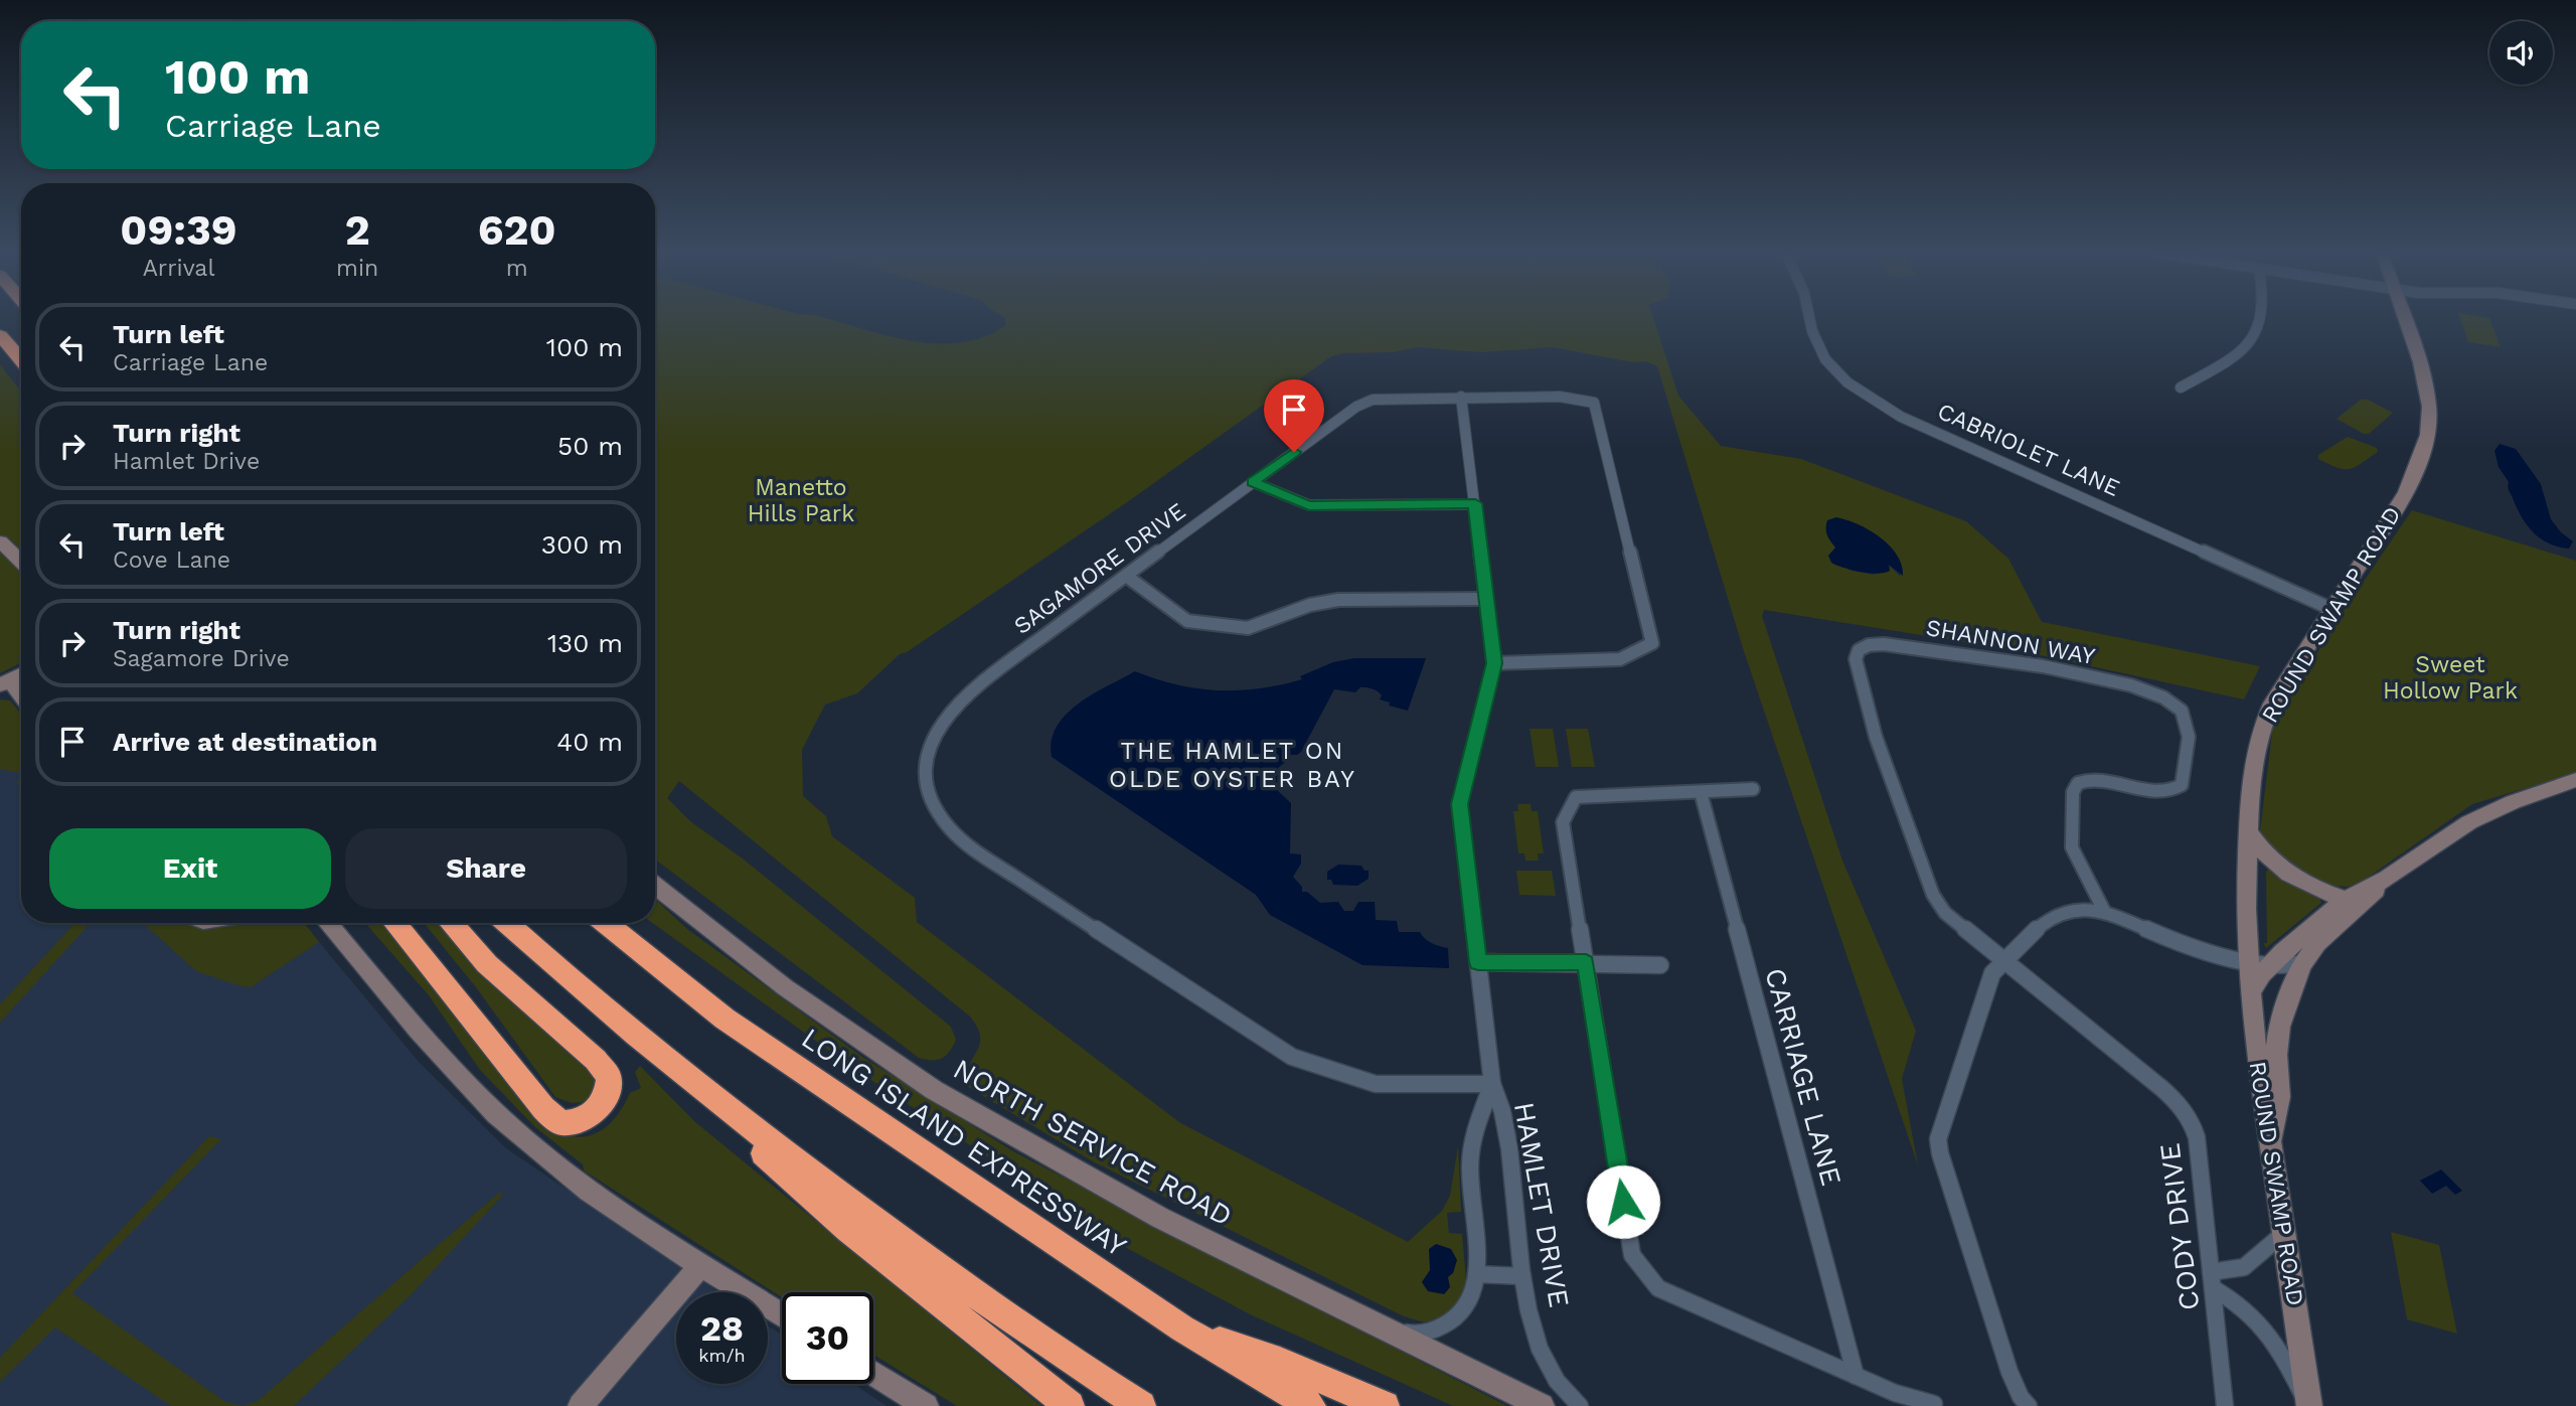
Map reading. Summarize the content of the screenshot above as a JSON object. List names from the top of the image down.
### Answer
{
  "streets": {
    "highway": ["LONG ISLAND EXPRESSWAY"],
    "main road": ["ROUND SWAMP ROAD", "NORTH SERVICE ROAD"],
    "street": [
      "CABRIOLET LANE",
      "SAGAMORE DRIVE",
      "SHANNON WAY",
      "CARRIAGE LANE",
      "HAMLET DRIVE",
      "CODY DRIVE"
    ]
  },
  "crossings": [
    ["CABRIOLET LANE", "ROUND SWAMP ROAD"],
    ["SAGAMORE DRIVE", "HAMLET DRIVE"],
    ["SHANNON WAY", "CODY DRIVE"],
    ["NORTH SERVICE ROAD", "HAMLET DRIVE"]
  ],
  "districts": ["THE HAMLET ON OLDE OYSTER BAY"],
  "parks": ["Manetto Hills Park", "Sweet Hollow Park"],
  "page": {
    "turn": ["100 m", "Carriage Lane"],
    "eta": [
      "09:39",
      "Arrival",
      "2",
      "min",
      "620",
      "m"
    ],
    "list": [
      {
        "name": "Turn left",
        "note": "Carriage Lane",
        "value": "100 m"
      },
      {
        "name": "Turn right",
        "note": "Hamlet Drive",
        "value": "50 m"
      },
      {
        "name": "Turn left",
        "note": "Cove Lane",
        "value": "300 m"
      },
      {
        "name": "Turn right",
        "note": "Sagamore Drive",
        "value": "130 m"
      },
      {
        "name": "Arrive at destination",
        "value": "40 m"
      }
    ],
    "buttons": ["Exit", "Share"],
    "speed": "28 km/h",
    "limit": "30"
  }
}
